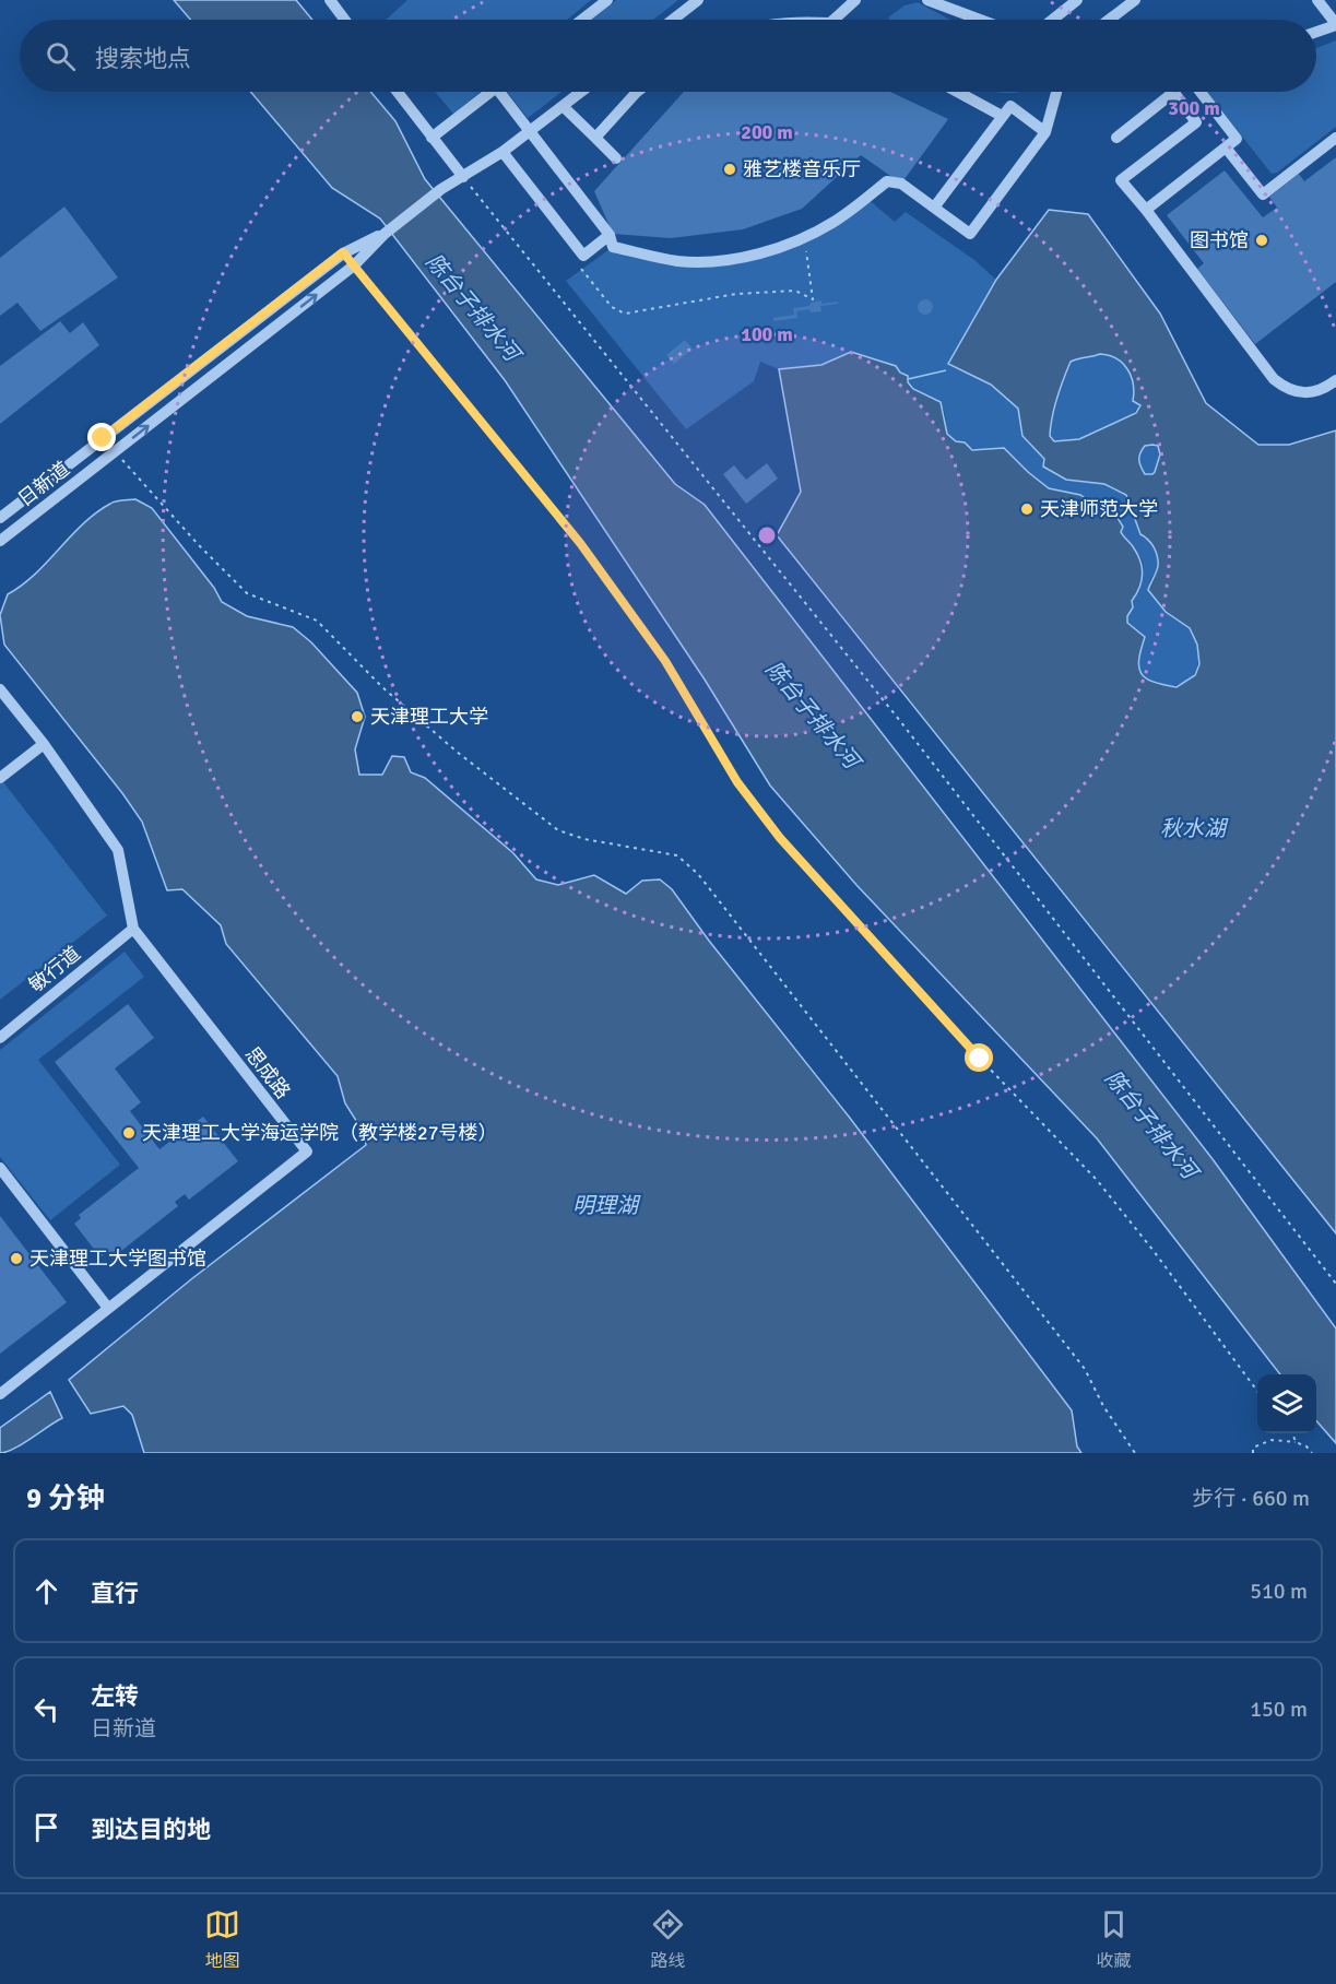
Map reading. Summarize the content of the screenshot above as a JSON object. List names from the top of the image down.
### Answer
{
  "streets": {
    "street": ["日新道", "敏行道", "思成路"]
  },
  "crossings": [
    ["敏行道", "思成路"]
  ],
  "water": ["陈台子排水河", "秋水湖", "明理湖"],
  "places": [
    "雅艺楼音乐厅",
    "图书馆",
    "天津师范大学",
    "天津理工大学",
    "天津理工大学海运学院（教学楼27号楼）",
    "天津理工大学图书馆"
  ],
  "page": {
    "search": "搜索地点",
    "heading": ["9 分钟", "步行 · 660 m"],
    "list": [
      ["直行", "510 m"],
      ["左转", "日新道", "150 m"],
      "到达目的地"
    ],
    "nav": ["地图", "路线", "收藏"]
  },
  "rings": ["300 m", "200 m", "100 m"]
}
